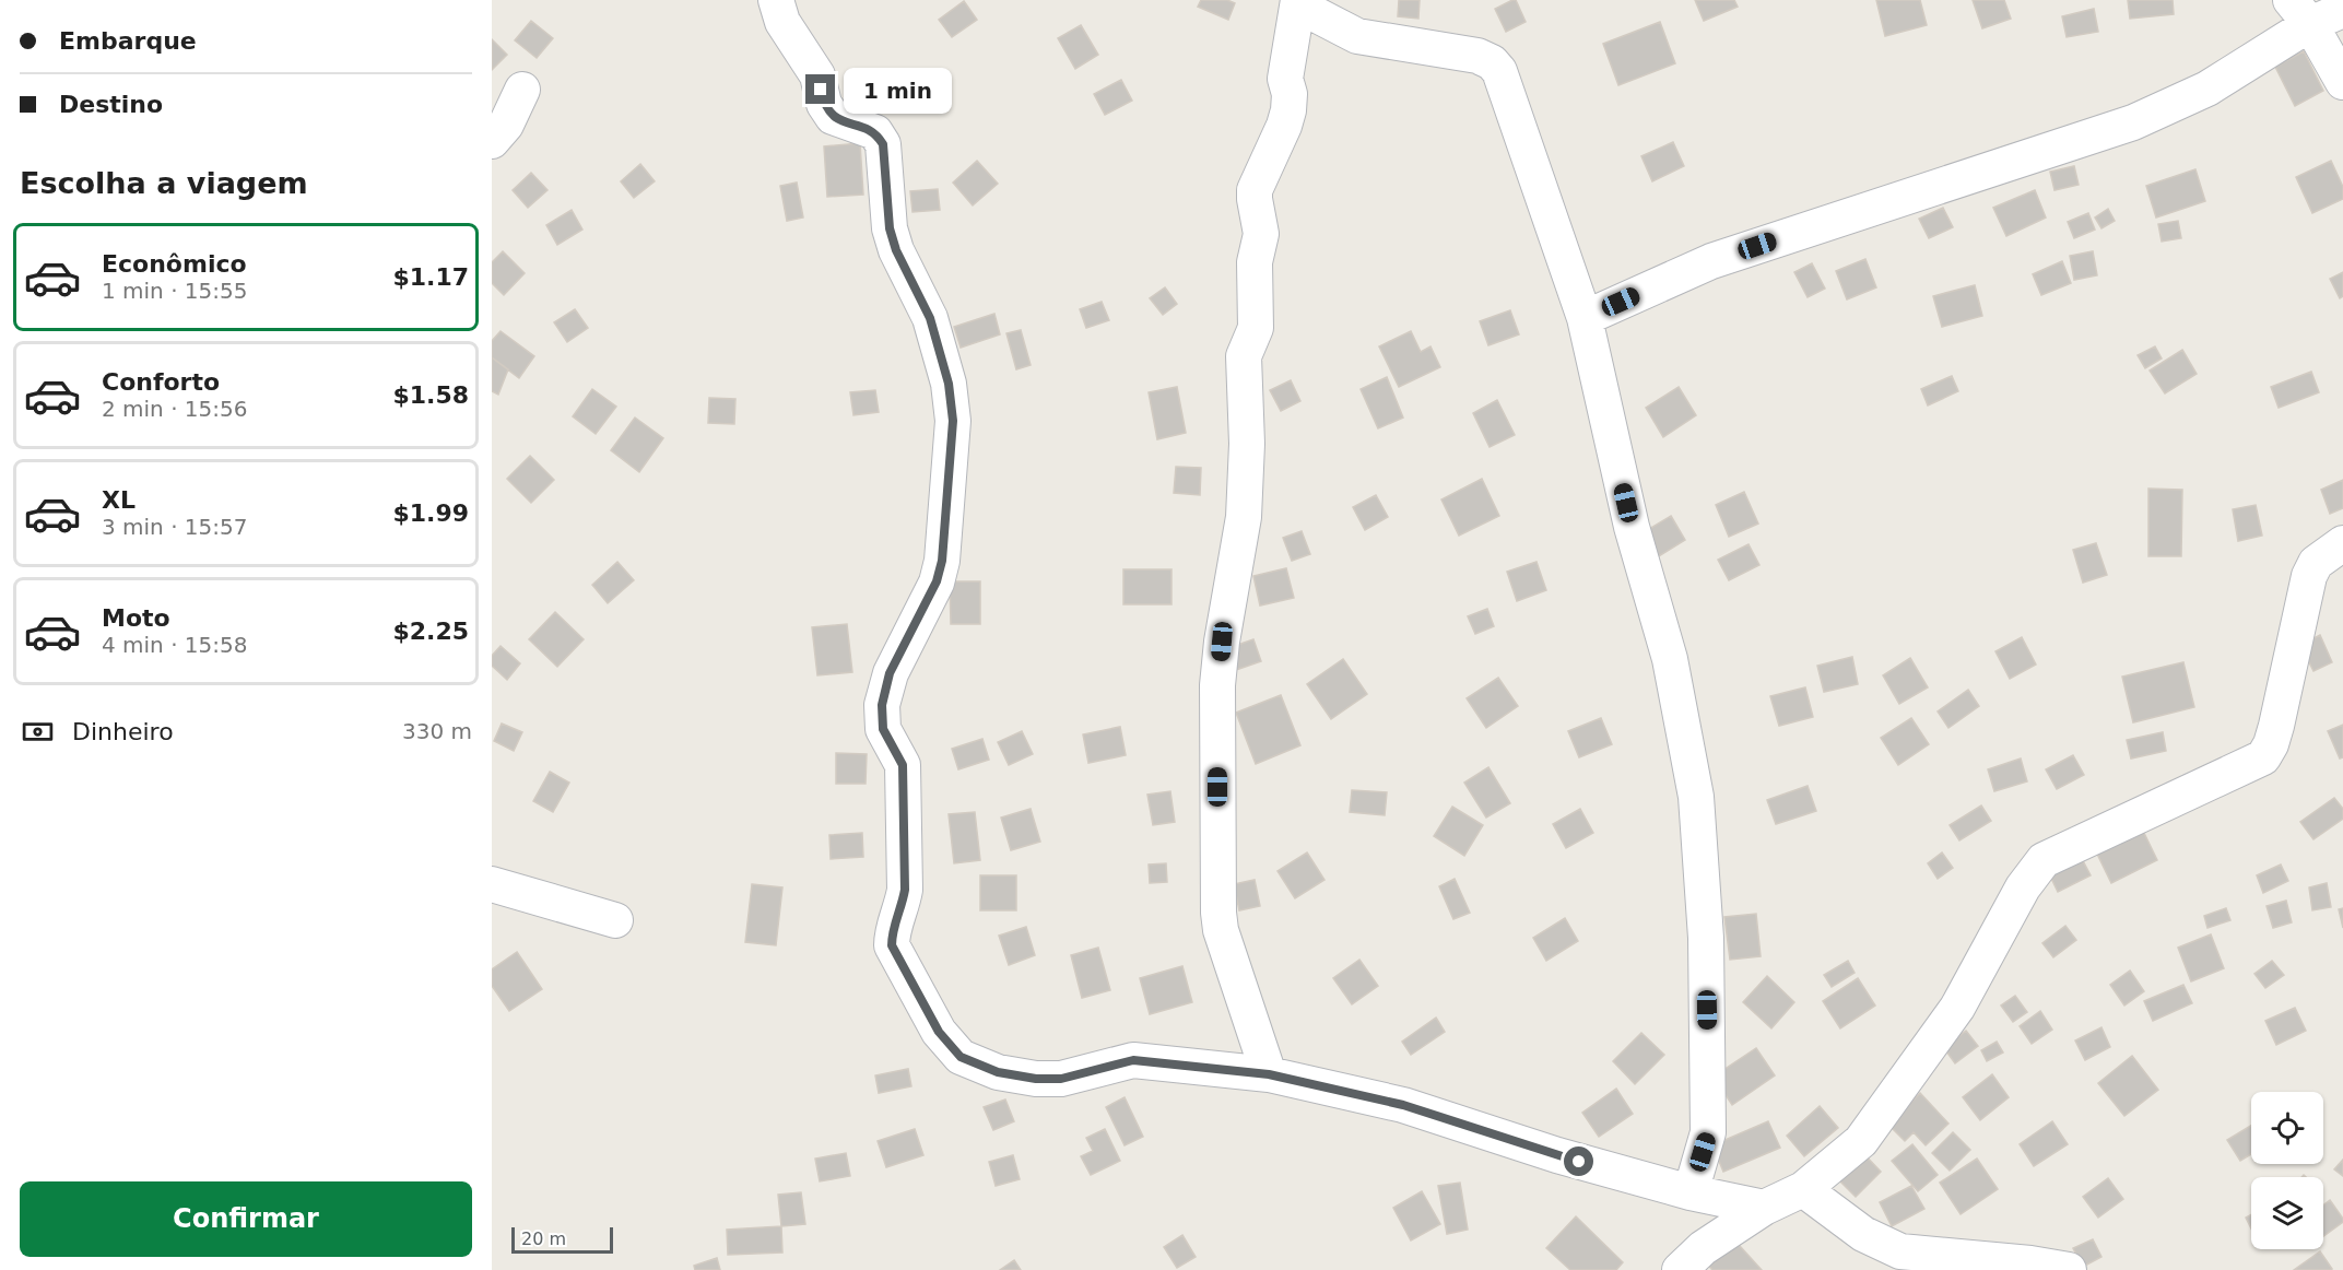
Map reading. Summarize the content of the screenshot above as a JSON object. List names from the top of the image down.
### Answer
{
  "scale_bar": "20 m",
  "page": {
    "banner": ["Embarque", "Destino"],
    "bubble": "1 min",
    "heading": "Escolha a viagem",
    "list": [
      {
        "name": "Econômico",
        "note": "1 min · 15:55",
        "value": "$1.17"
      },
      {
        "name": "Conforto",
        "note": "2 min · 15:56",
        "value": "$1.58"
      },
      {
        "name": "XL",
        "note": "3 min · 15:57",
        "value": "$1.99"
      },
      {
        "name": "Moto",
        "note": "4 min · 15:58",
        "value": "$2.25"
      }
    ],
    "pay": ["Dinheiro", "330 m"],
    "buttons": "Confirmar",
    "scale": "20 m"
  }
}
